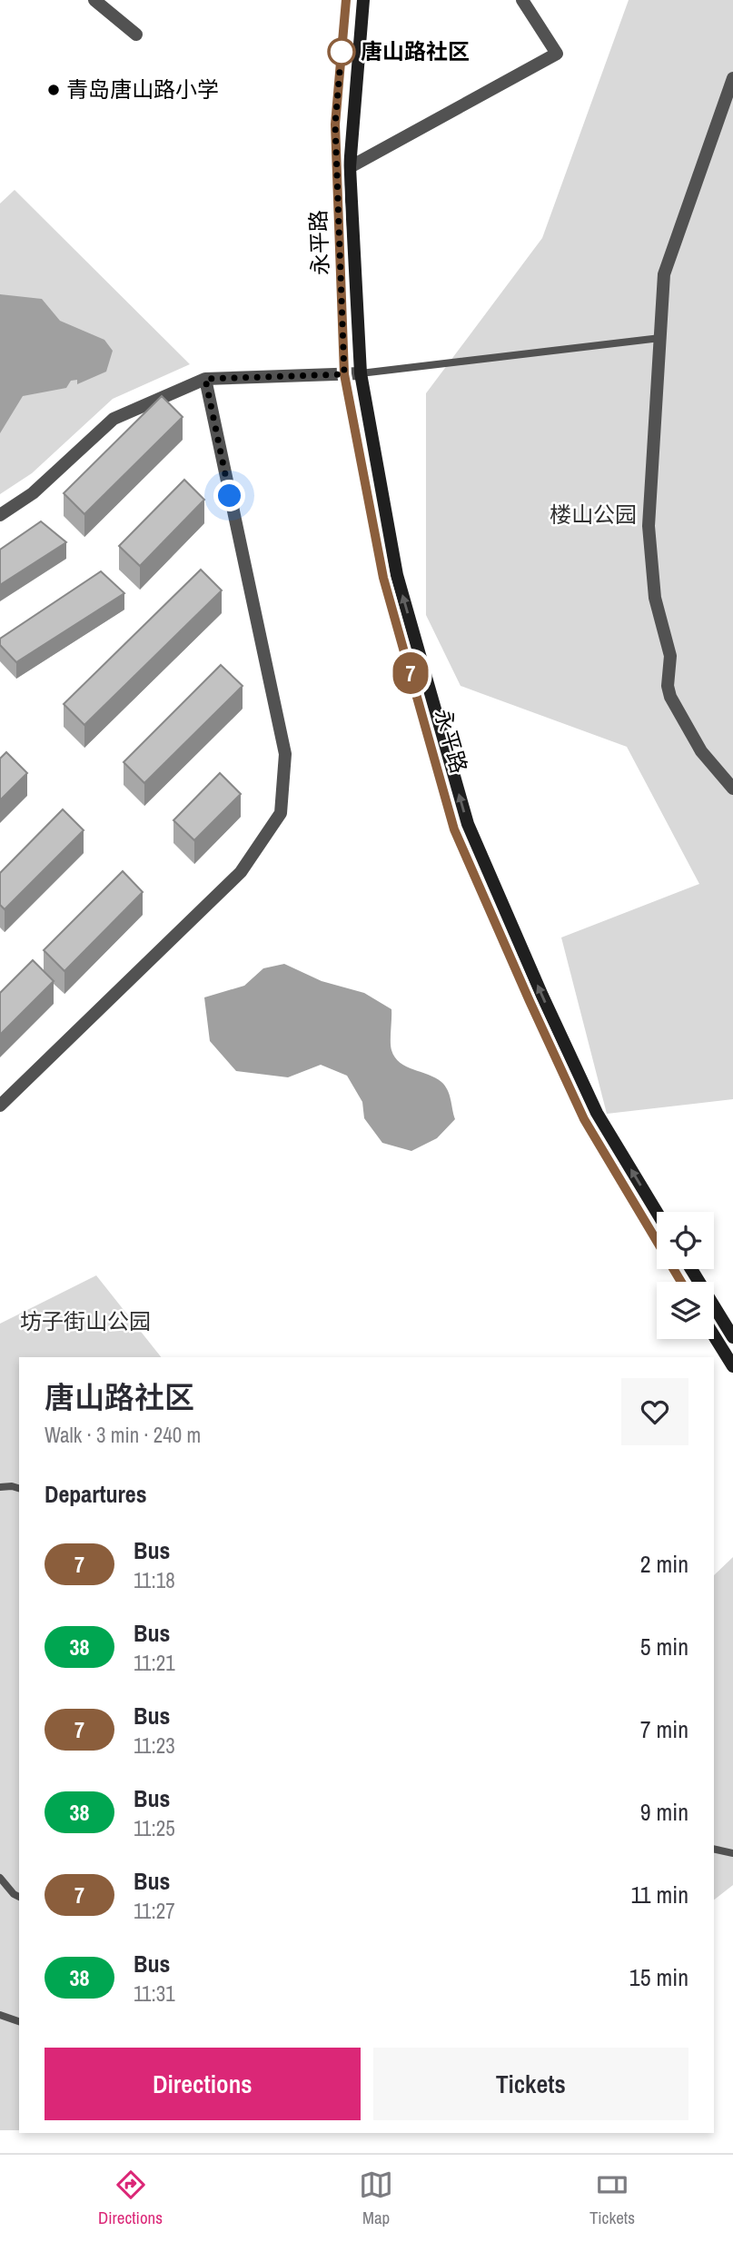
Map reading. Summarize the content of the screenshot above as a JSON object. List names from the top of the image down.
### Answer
{
  "streets": {
    "main road": ["永平路"]
  },
  "parks": ["楼山公园", "坊子街山公园"],
  "places": ["唐山路社区", "青岛唐山路小学"],
  "lines": ["bus line 7"],
  "page": {
    "on_map": "7",
    "heading": [
      ["唐山路社区", "Walk · 3 min · 240 m"],
      "Departures"
    ],
    "list": [
      {
        "mark": "7",
        "name": "Bus",
        "note": "11:18",
        "value": "2 min"
      },
      {
        "mark": "38",
        "name": "Bus",
        "note": "11:21",
        "value": "5 min"
      },
      {
        "mark": "7",
        "name": "Bus",
        "note": "11:23",
        "value": "7 min"
      },
      {
        "mark": "38",
        "name": "Bus",
        "note": "11:25",
        "value": "9 min"
      },
      {
        "mark": "7",
        "name": "Bus",
        "note": "11:27",
        "value": "11 min"
      },
      {
        "mark": "38",
        "name": "Bus",
        "note": "11:31",
        "value": "15 min"
      }
    ],
    "buttons": ["Directions", "Tickets"],
    "tabs": ["Directions", "Map", "Tickets"]
  }
}
